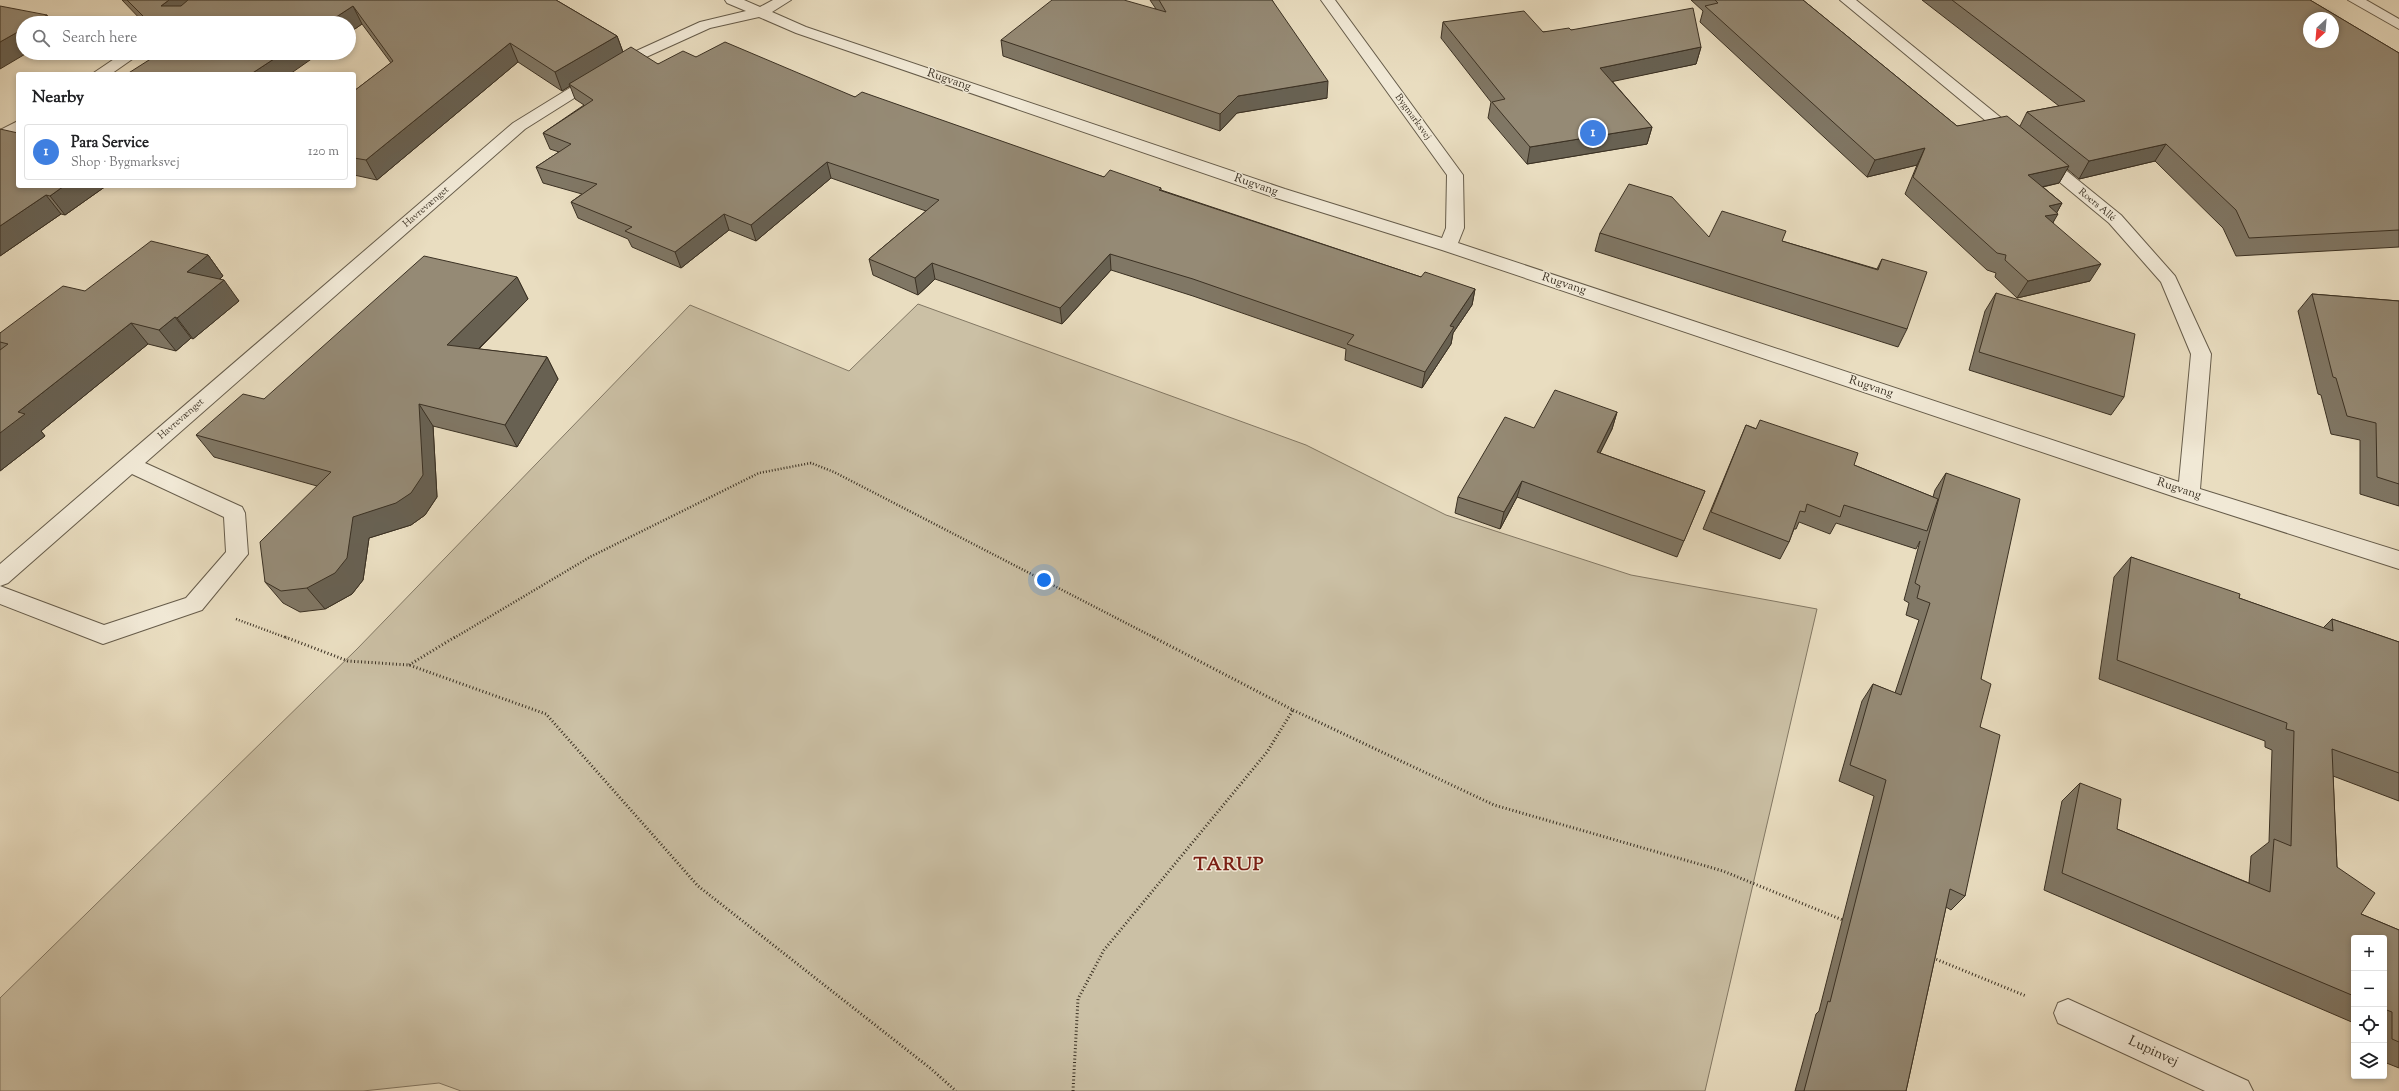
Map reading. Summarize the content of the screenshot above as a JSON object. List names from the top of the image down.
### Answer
{
  "streets": {
    "street": [
      "Rugvang",
      "Bygmarksvej",
      "Roers Allé",
      "Havrevænget",
      "Lupinvej"
    ]
  },
  "crossings": [
    ["Rugvang", "Bygmarksvej"],
    ["Rugvang", "Roers Allé"],
    ["Rugvang", "Havrevænget"]
  ],
  "districts": ["TARUP"],
  "north": "bottom left",
  "page": {
    "search": "Search here",
    "heading": "Nearby",
    "pins": "1",
    "list": [
      {
        "mark": "1",
        "name": "Para Service",
        "note": "Shop · Bygmarksvej",
        "value": "120 m"
      }
    ],
    "map_buttons": ["+", "−"]
  }
}
